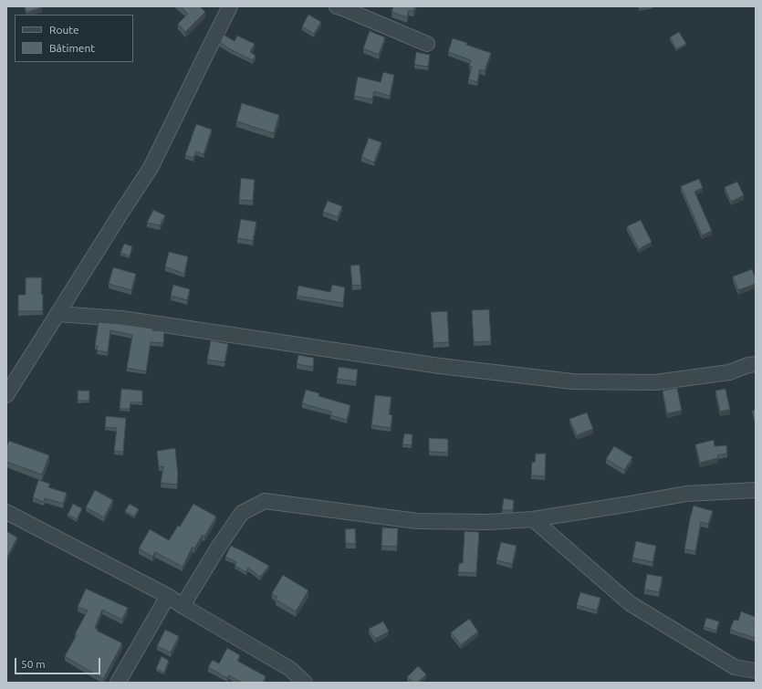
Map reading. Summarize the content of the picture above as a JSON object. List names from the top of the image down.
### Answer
{
  "legend": ["Route", "Bâtiment"],
  "scale_bar": "50 m"
}
